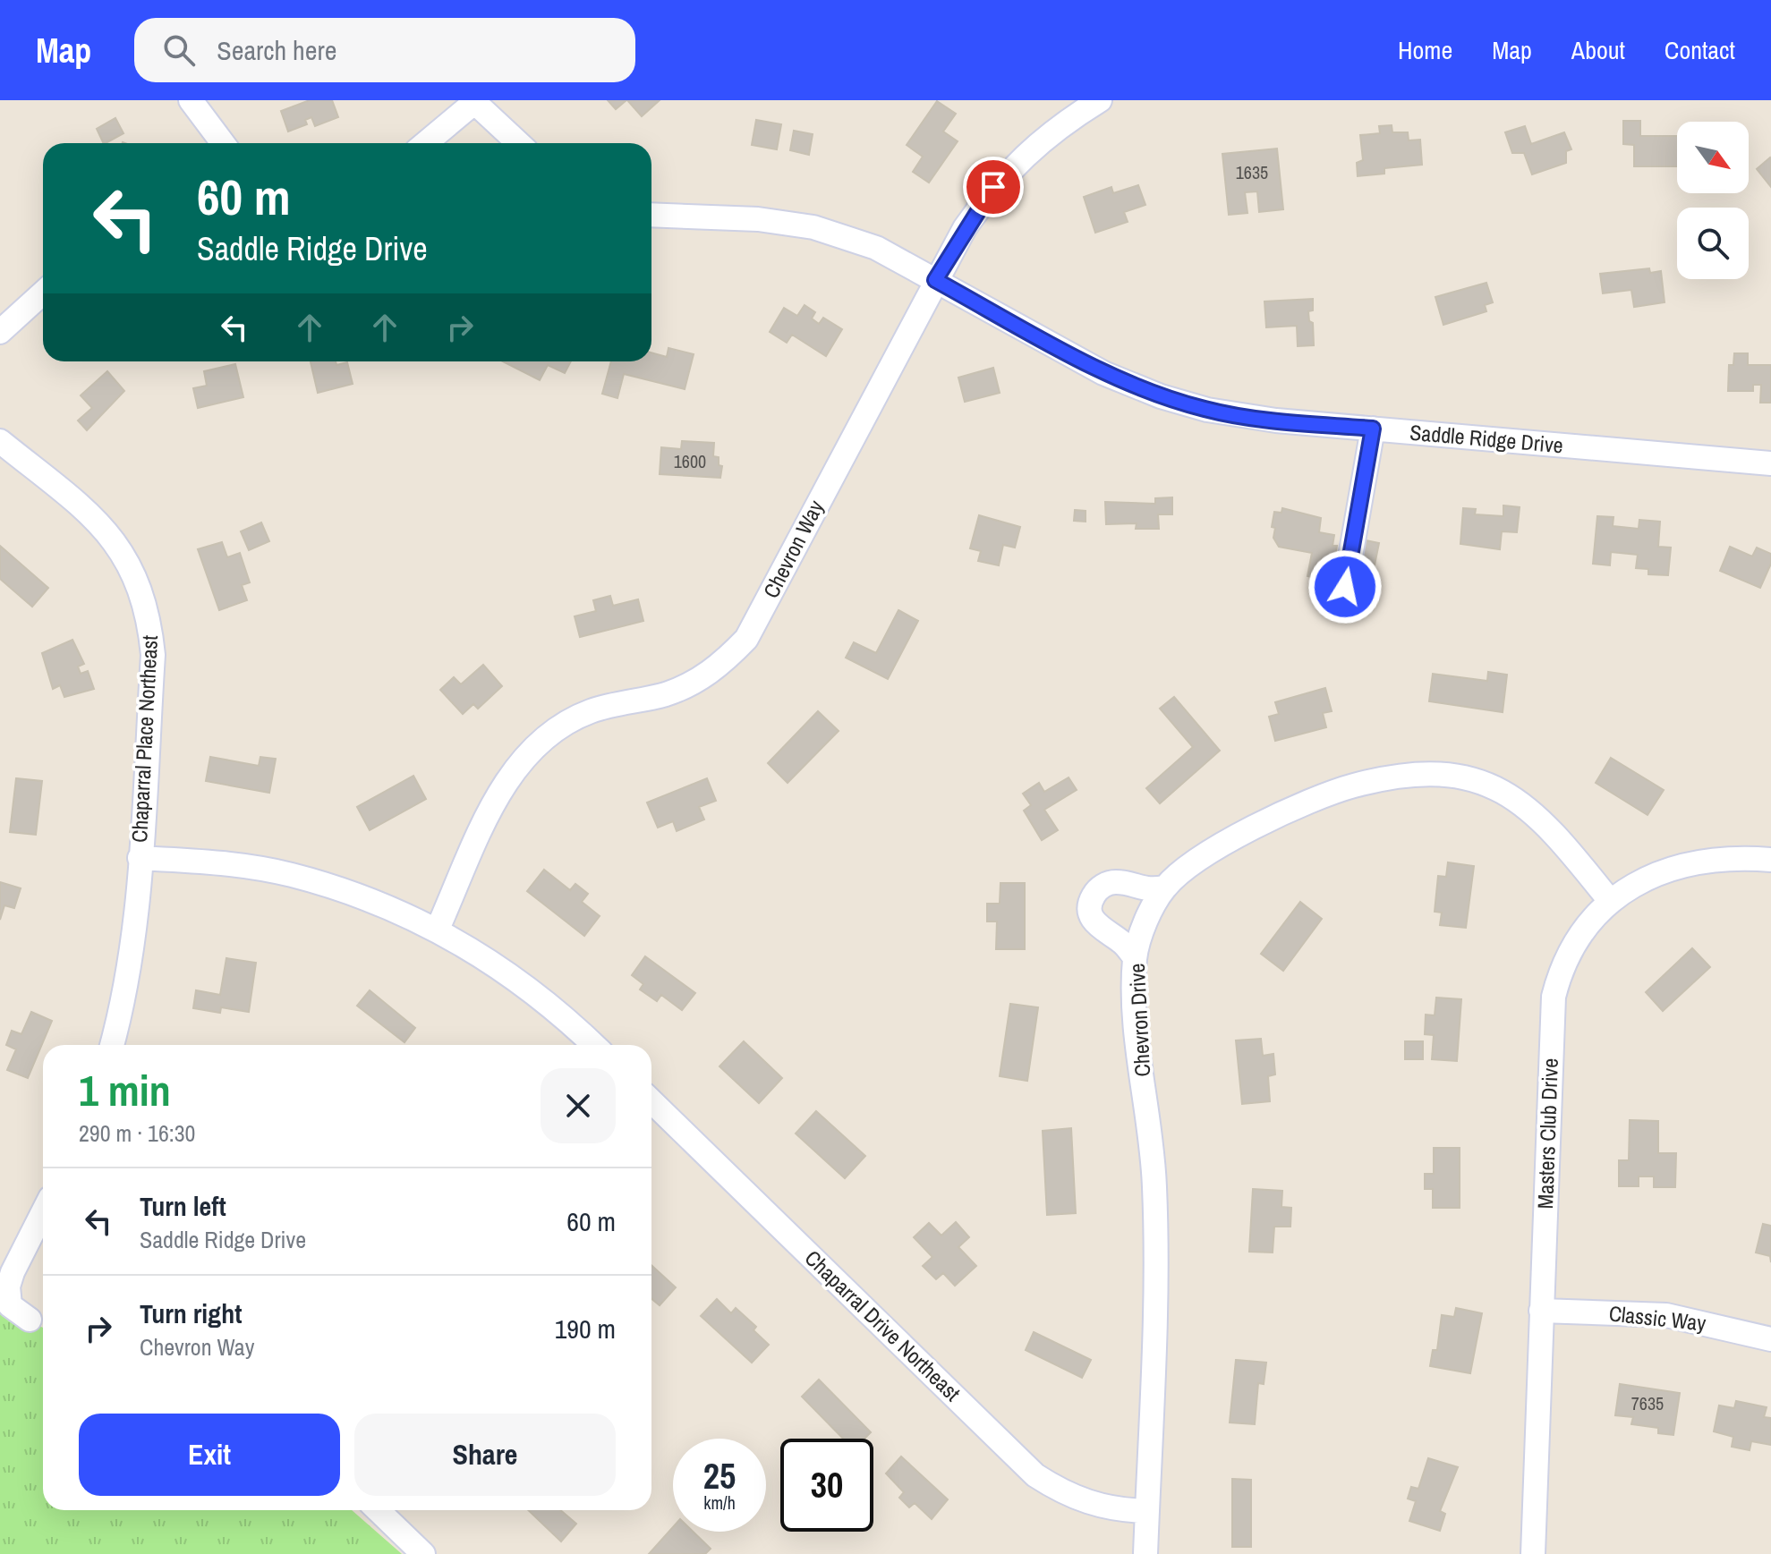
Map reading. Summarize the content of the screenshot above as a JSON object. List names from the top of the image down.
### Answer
{
  "streets": {
    "street": [
      "Saddle Ridge Drive",
      "Chevron Way",
      "Chaparral Place Northeast",
      "Chevron Drive",
      "Masters Club Drive",
      "Classic Way",
      "Chaparral Drive Northeast"
    ]
  },
  "crossings": [
    ["Saddle Ridge Drive", "Chevron Way"],
    ["Chevron Drive", "Masters Club Drive"],
    ["Chevron Drive", "Chaparral Drive Northeast"],
    ["Masters Club Drive", "Classic Way"]
  ],
  "house_numbers": ["1635", "1600", "7635"],
  "north": "bottom right",
  "page": {
    "header": "Map",
    "search": "Search here",
    "nav": [
      "Home",
      "Map",
      "About",
      "Contact"
    ],
    "turn": ["60 m", "Saddle Ridge Drive"],
    "heading": ["1 min", "290 m · 16:30"],
    "list": [
      {
        "name": "Turn left",
        "note": "Saddle Ridge Drive",
        "value": "60 m"
      },
      {
        "name": "Turn right",
        "note": "Chevron Way",
        "value": "190 m"
      }
    ],
    "buttons": ["Exit", "Share"],
    "speed": "25 km/h",
    "limit": "30"
  }
}
